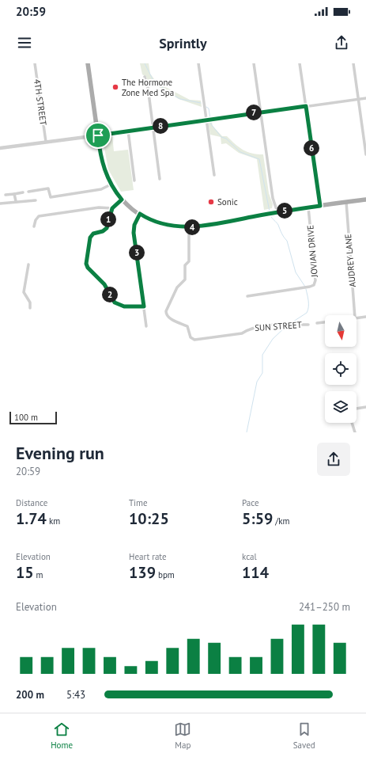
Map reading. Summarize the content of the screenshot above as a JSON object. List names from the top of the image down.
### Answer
{
  "streets": {
    "street": [
      "4TH STREET",
      "JOVIAN DRIVE",
      "AUDREY LANE",
      "SUN STREET"
    ]
  },
  "places": ["The Hormone Zone Med Spa", "Sonic"],
  "scale_bar": "100 m",
  "north": "bottom",
  "page": {
    "status": "20:59",
    "header": "Sprintly",
    "pins": [
      "7",
      "8",
      "6",
      "5",
      "1",
      "4",
      "3",
      "2"
    ],
    "scale": "100 m",
    "heading": ["Evening run", "20:59"],
    "stats": [
      ["Distance", "1.74 km"],
      ["Time", "10:25"],
      ["Pace", "5:59 /km"],
      ["Elevation", "15 m"],
      ["Heart rate", "139 bpm"],
      ["kcal", "114"]
    ],
    "chart": ["Elevation", "241–250 m"],
    "list": [
      {
        "name": "200 m",
        "note": "5:43"
      }
    ],
    "tabs": ["Home", "Map", "Saved"]
  }
}
